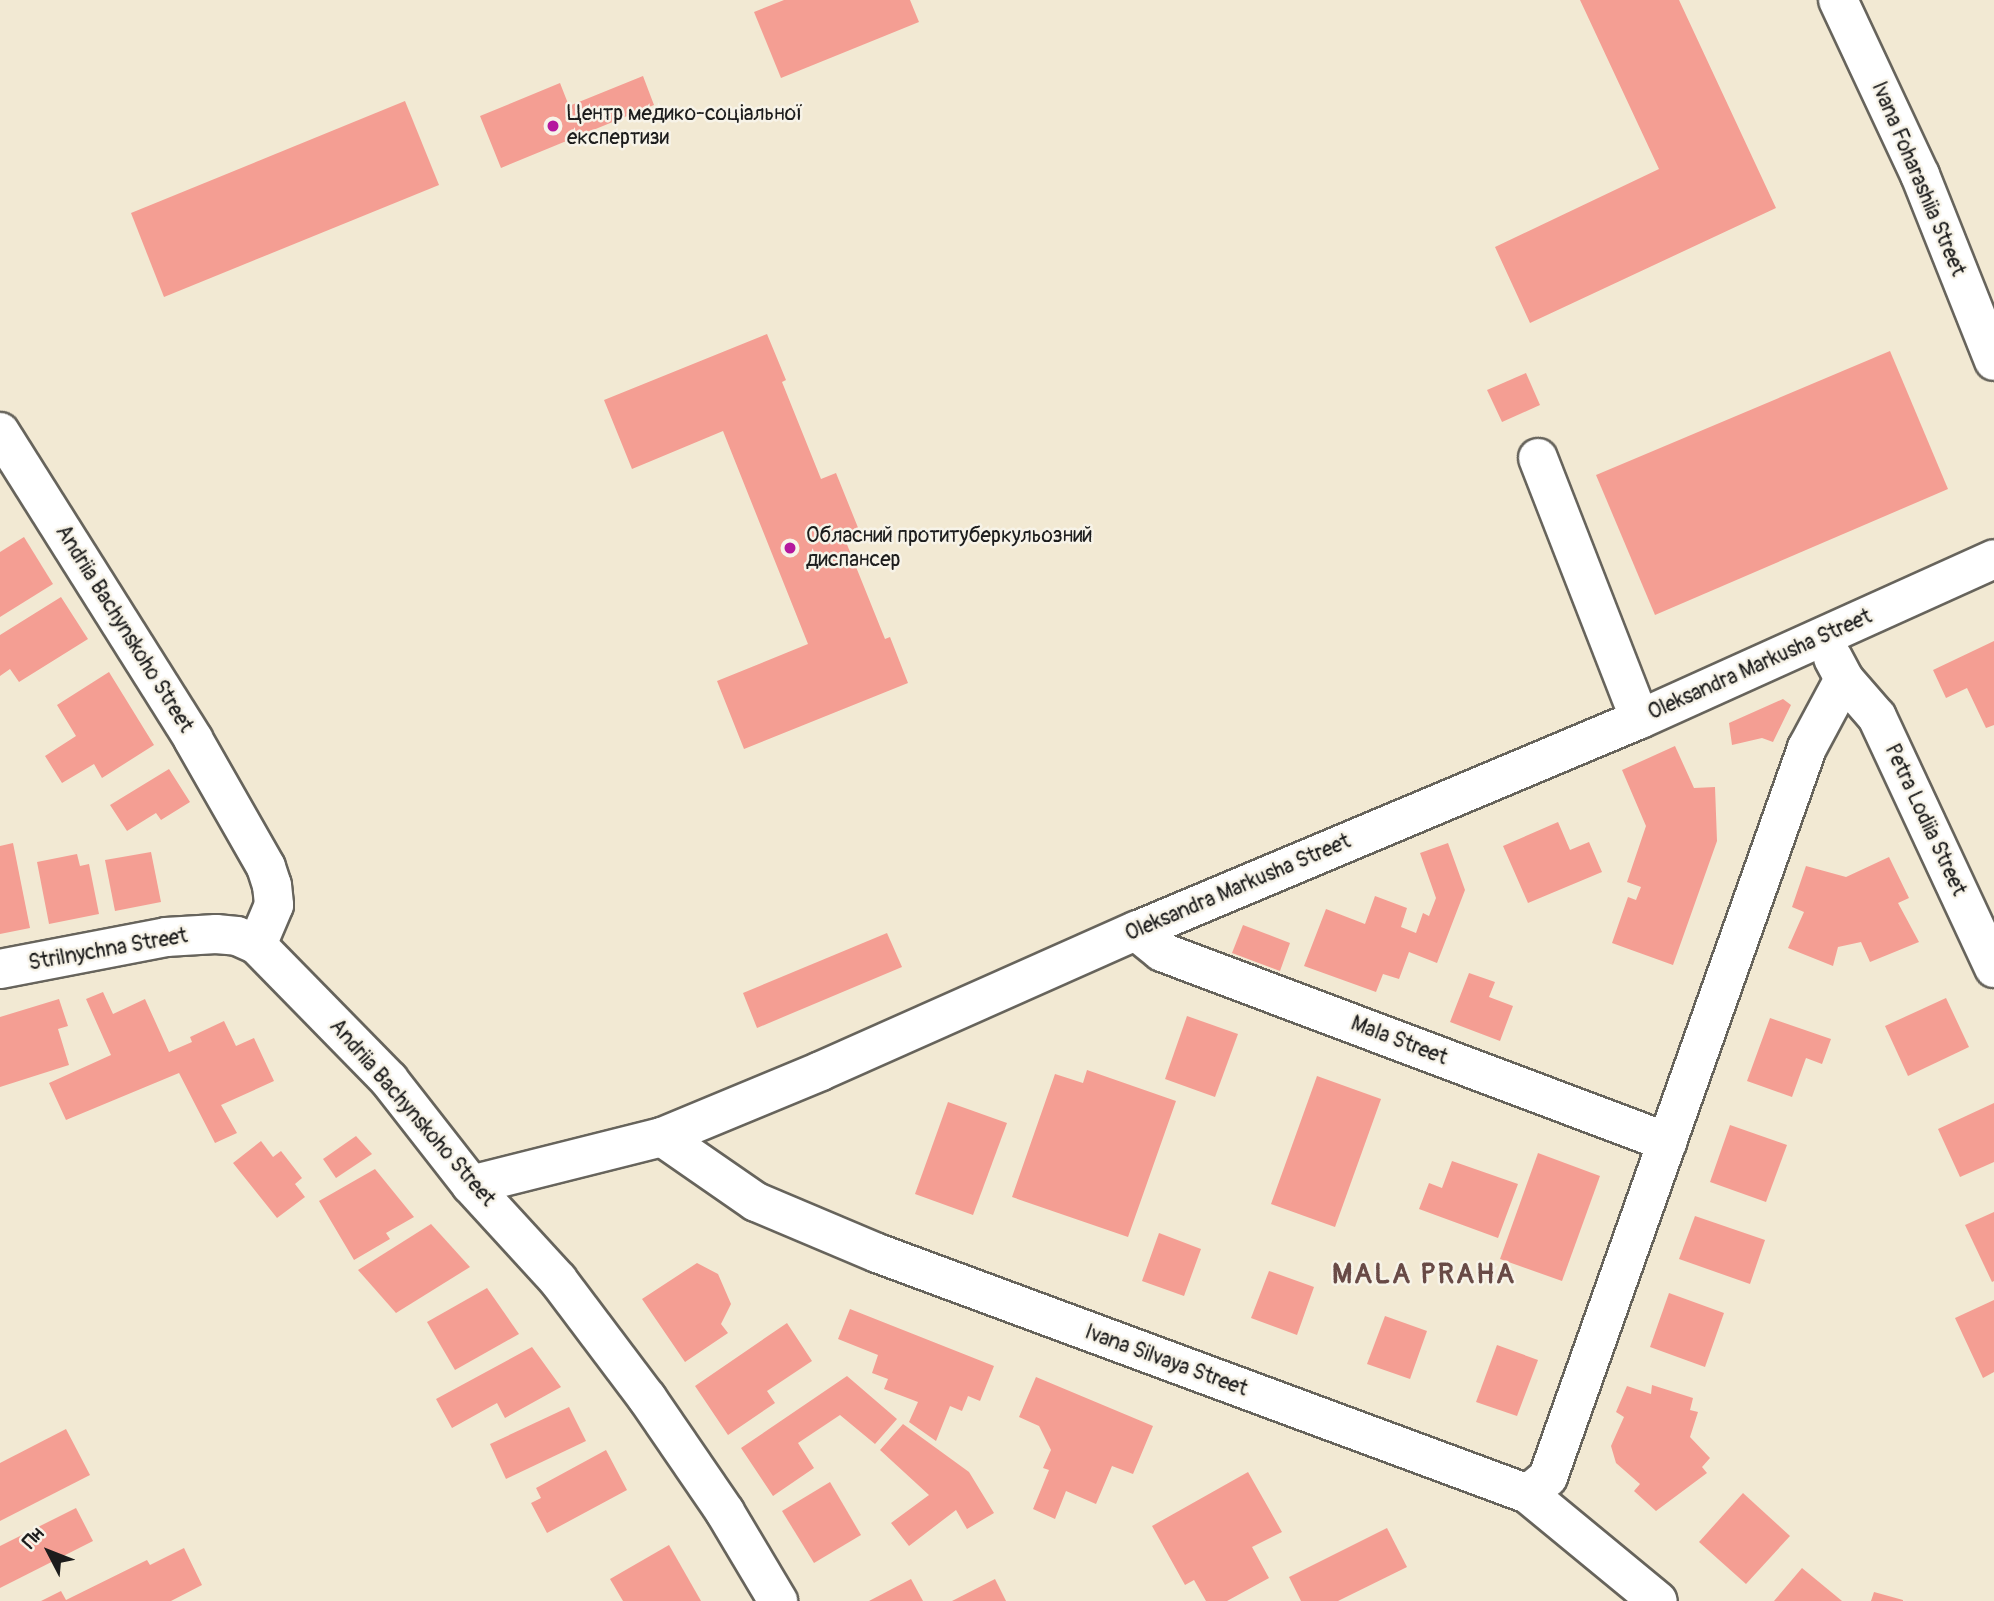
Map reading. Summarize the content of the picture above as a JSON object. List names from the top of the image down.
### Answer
{
  "streets": {
    "street": [
      "Ivana Foharashiia Street",
      "Andriia Bachynskoho Street",
      "Oleksandra Markusha Street",
      "Petra Lodiia Street",
      "Strilnychna Street",
      "Mala Street",
      "Ivana Silvaya Street"
    ]
  },
  "crossings": [
    ["Andriia Bachynskoho Street", "Oleksandra Markusha Street"],
    ["Andriia Bachynskoho Street", "Strilnychna Street"],
    ["Oleksandra Markusha Street", "Petra Lodiia Street"],
    ["Oleksandra Markusha Street", "Mala Street"],
    ["Oleksandra Markusha Street", "Ivana Silvaya Street"]
  ],
  "districts": ["MALA PRAHA"],
  "places": ["Центр медико-соціальної експертизи", "Обласний протитуберкульозний диспансер"],
  "north": "top left"
}
